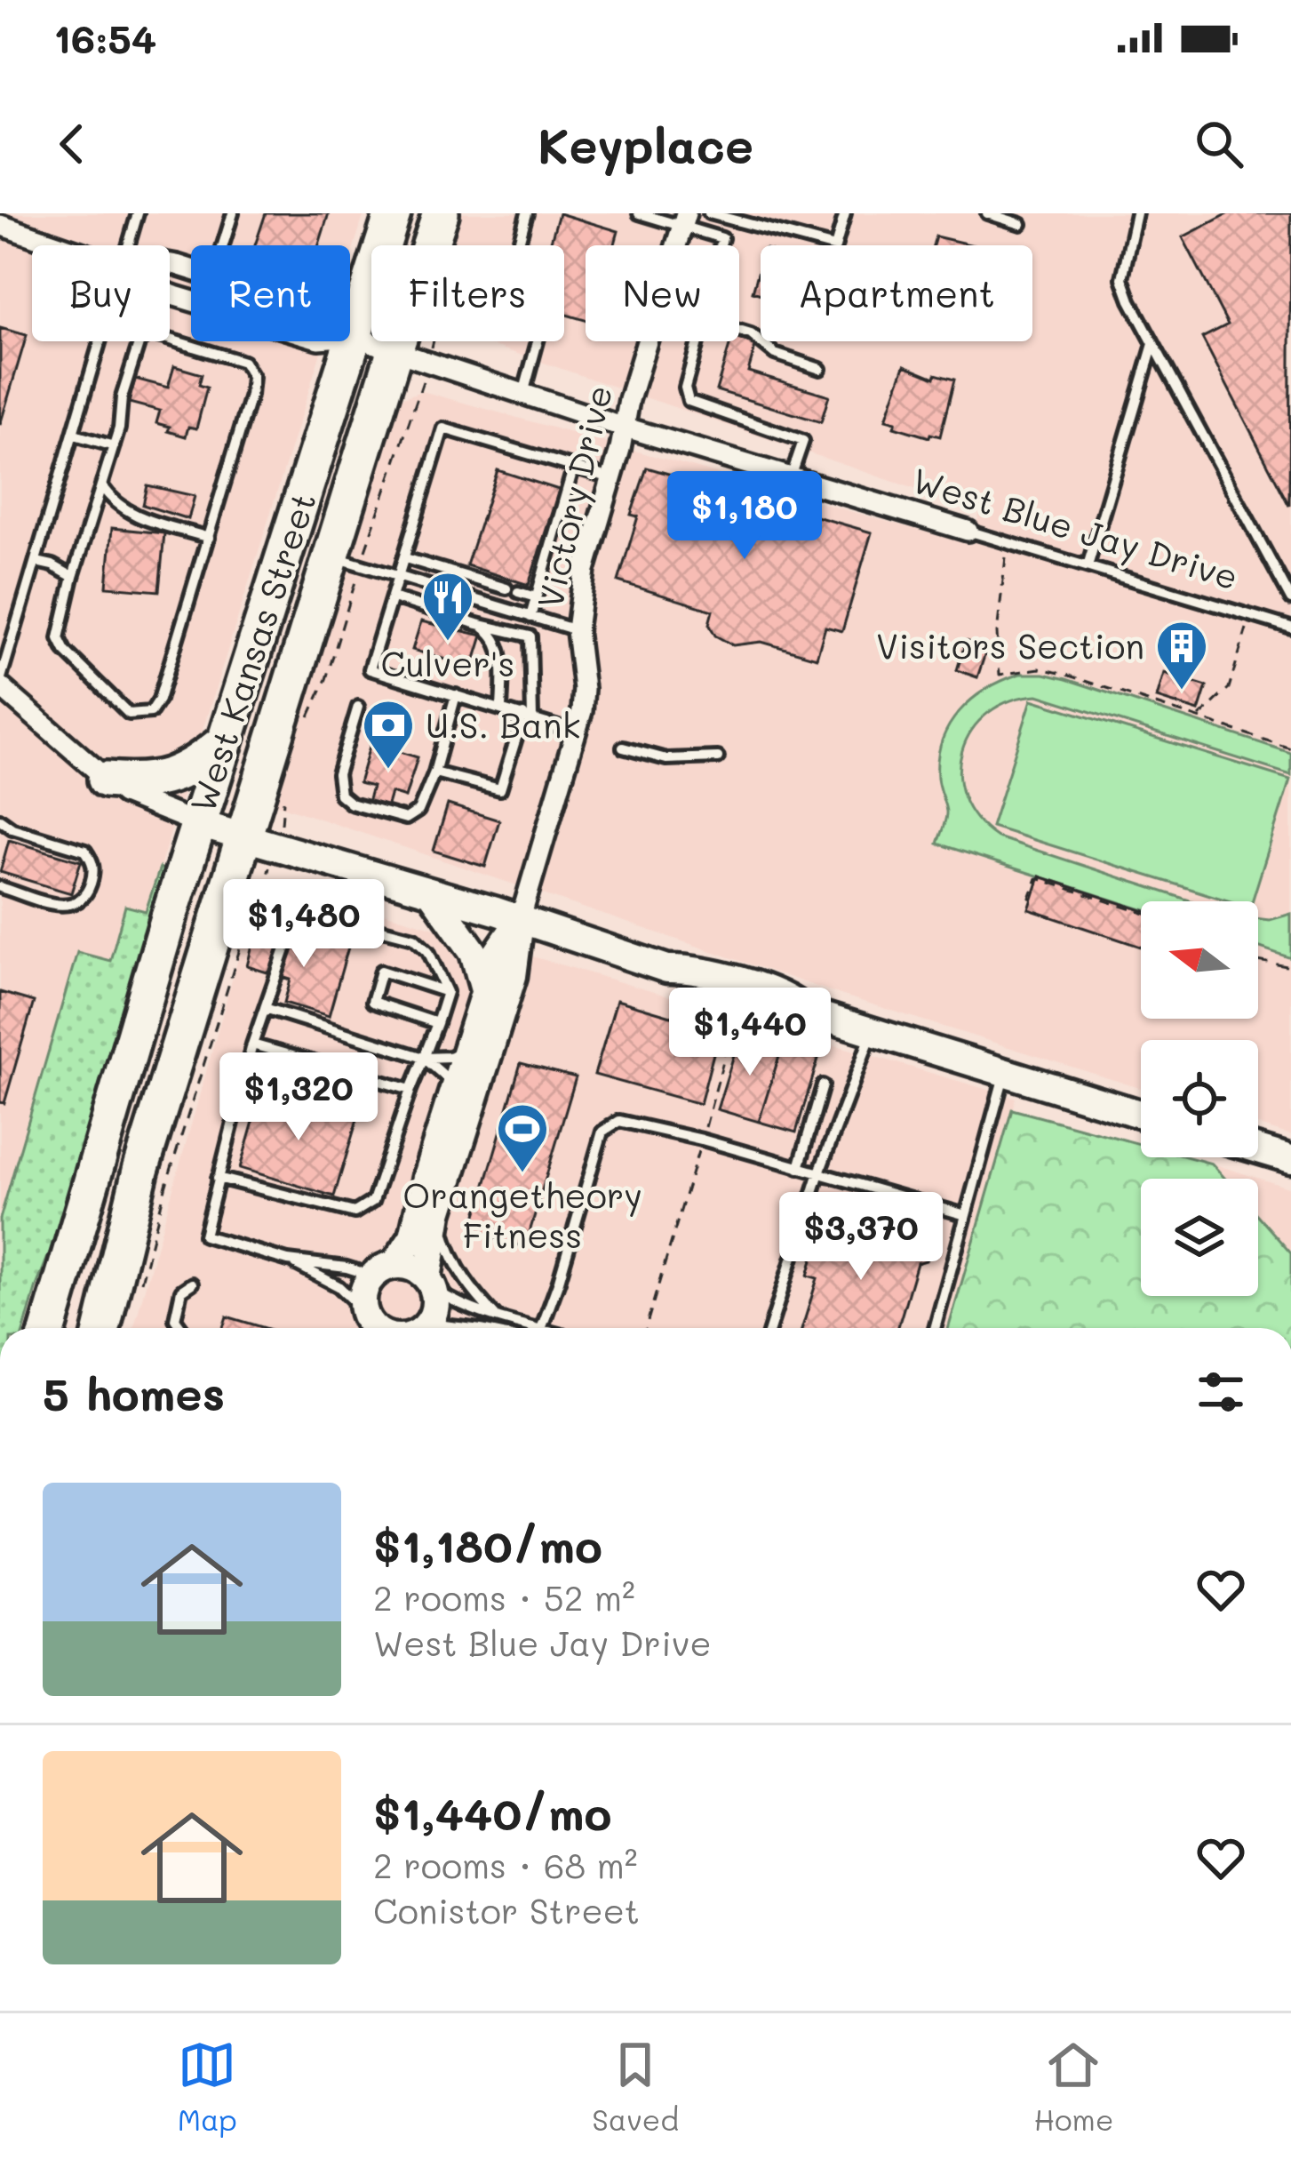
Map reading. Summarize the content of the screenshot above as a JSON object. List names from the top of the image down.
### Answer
{
  "streets": {
    "highway": ["West Kansas Street"],
    "street": ["Victory Drive", "West Blue Jay Drive"]
  },
  "crossings": [
    ["Victory Drive", "West Blue Jay Drive"],
    ["West Blue Jay Drive", "West Kansas Street"]
  ],
  "places": {
    "restaurant": ["Culver's"],
    "building": ["Visitors Section"],
    "bank": ["U.S. Bank"],
    "sports": ["Orangetheory Fitness"]
  },
  "north": "left",
  "page": {
    "status": "16:54",
    "header": "Keyplace",
    "chip": [
      "Buy",
      "Rent",
      "Filters",
      "New",
      "Apartment"
    ],
    "price": [
      "$1,180",
      "$1,480",
      "$1,440",
      "$1,320",
      "$3,370"
    ],
    "heading": "5 homes",
    "list": [
      {
        "name": "$1,180/mo",
        "note": "2 rooms · 52 m² · West Blue Jay Drive"
      },
      {
        "name": "$1,440/mo",
        "note": "2 rooms · 68 m² · Conistor Street"
      }
    ],
    "tabs": ["Map", "Saved", "Home"]
  }
}
